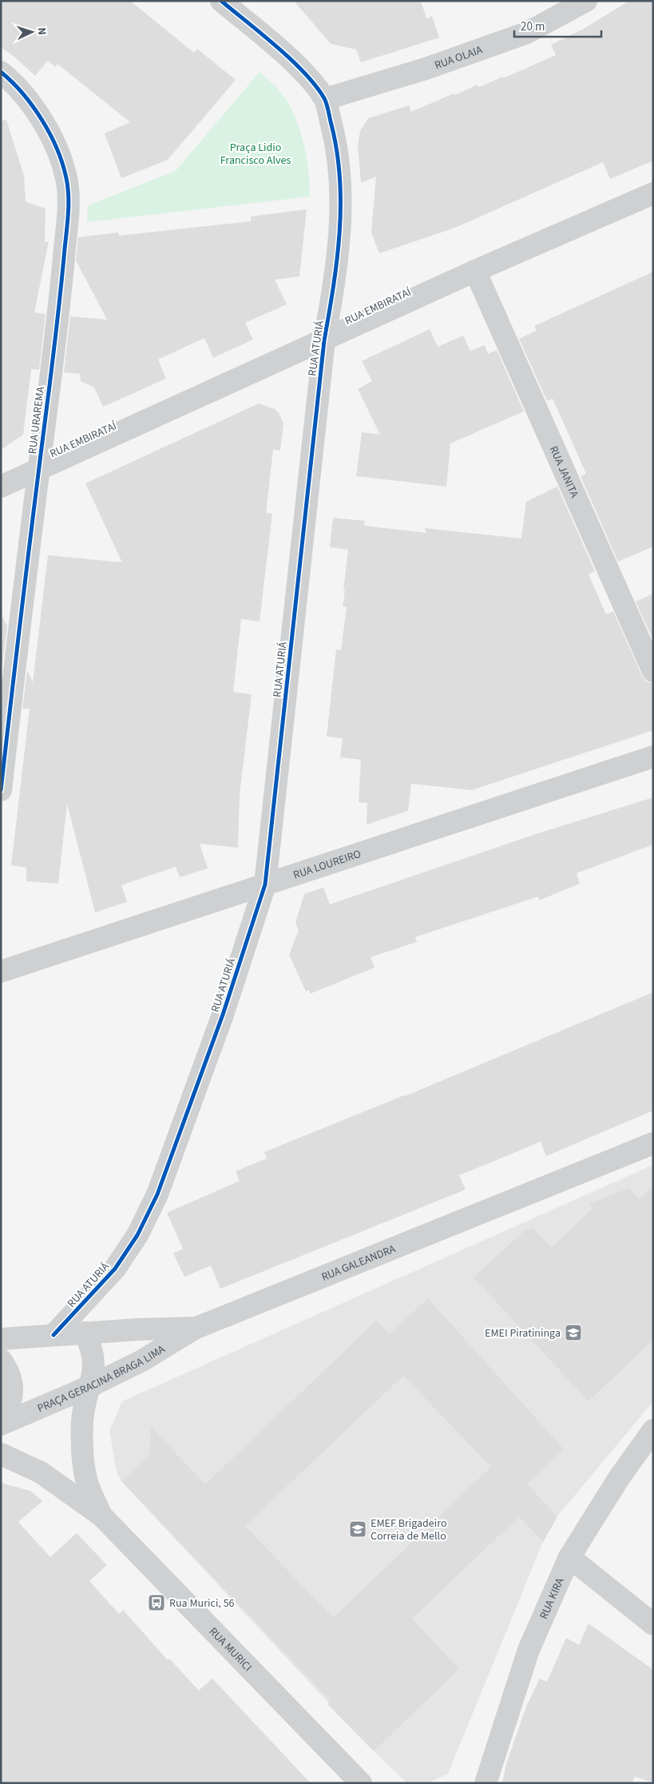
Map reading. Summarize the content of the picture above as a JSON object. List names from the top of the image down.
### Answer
{
  "streets": {
    "street": [
      "RUA OLAIA",
      "RUA EMBIRATAÍ",
      "RUA ATURIÁ",
      "RUA URAREMA",
      "RUA JANITA",
      "RUA LOUREIRO",
      "RUA GALEANDRA",
      "PRAÇA GERACINA BRAGA LIMA",
      "RUA KIRA",
      "RUA MURICI"
    ]
  },
  "crossings": [
    ["RUA OLAIA", "RUA ATURIÁ"],
    ["RUA EMBIRATAÍ", "RUA ATURIÁ"],
    ["RUA EMBIRATAÍ", "RUA URAREMA"],
    ["RUA EMBIRATAÍ", "RUA JANITA"],
    ["RUA ATURIÁ", "RUA LOUREIRO"],
    ["RUA ATURIÁ", "RUA GALEANDRA"],
    ["RUA GALEANDRA", "PRAÇA GERACINA BRAGA LIMA"],
    ["RUA GALEANDRA", "RUA MURICI"],
    ["PRAÇA GERACINA BRAGA LIMA", "RUA MURICI"]
  ],
  "parks": ["Praça Lidio Francisco Alves"],
  "places": {
    "school or university": ["EMEI Piratininga", "EMEF Brigadeiro Correia de Mello"],
    "bus stop": ["Rua Murici, 56"]
  },
  "scale_bar": "20 m",
  "north": "right"
}
